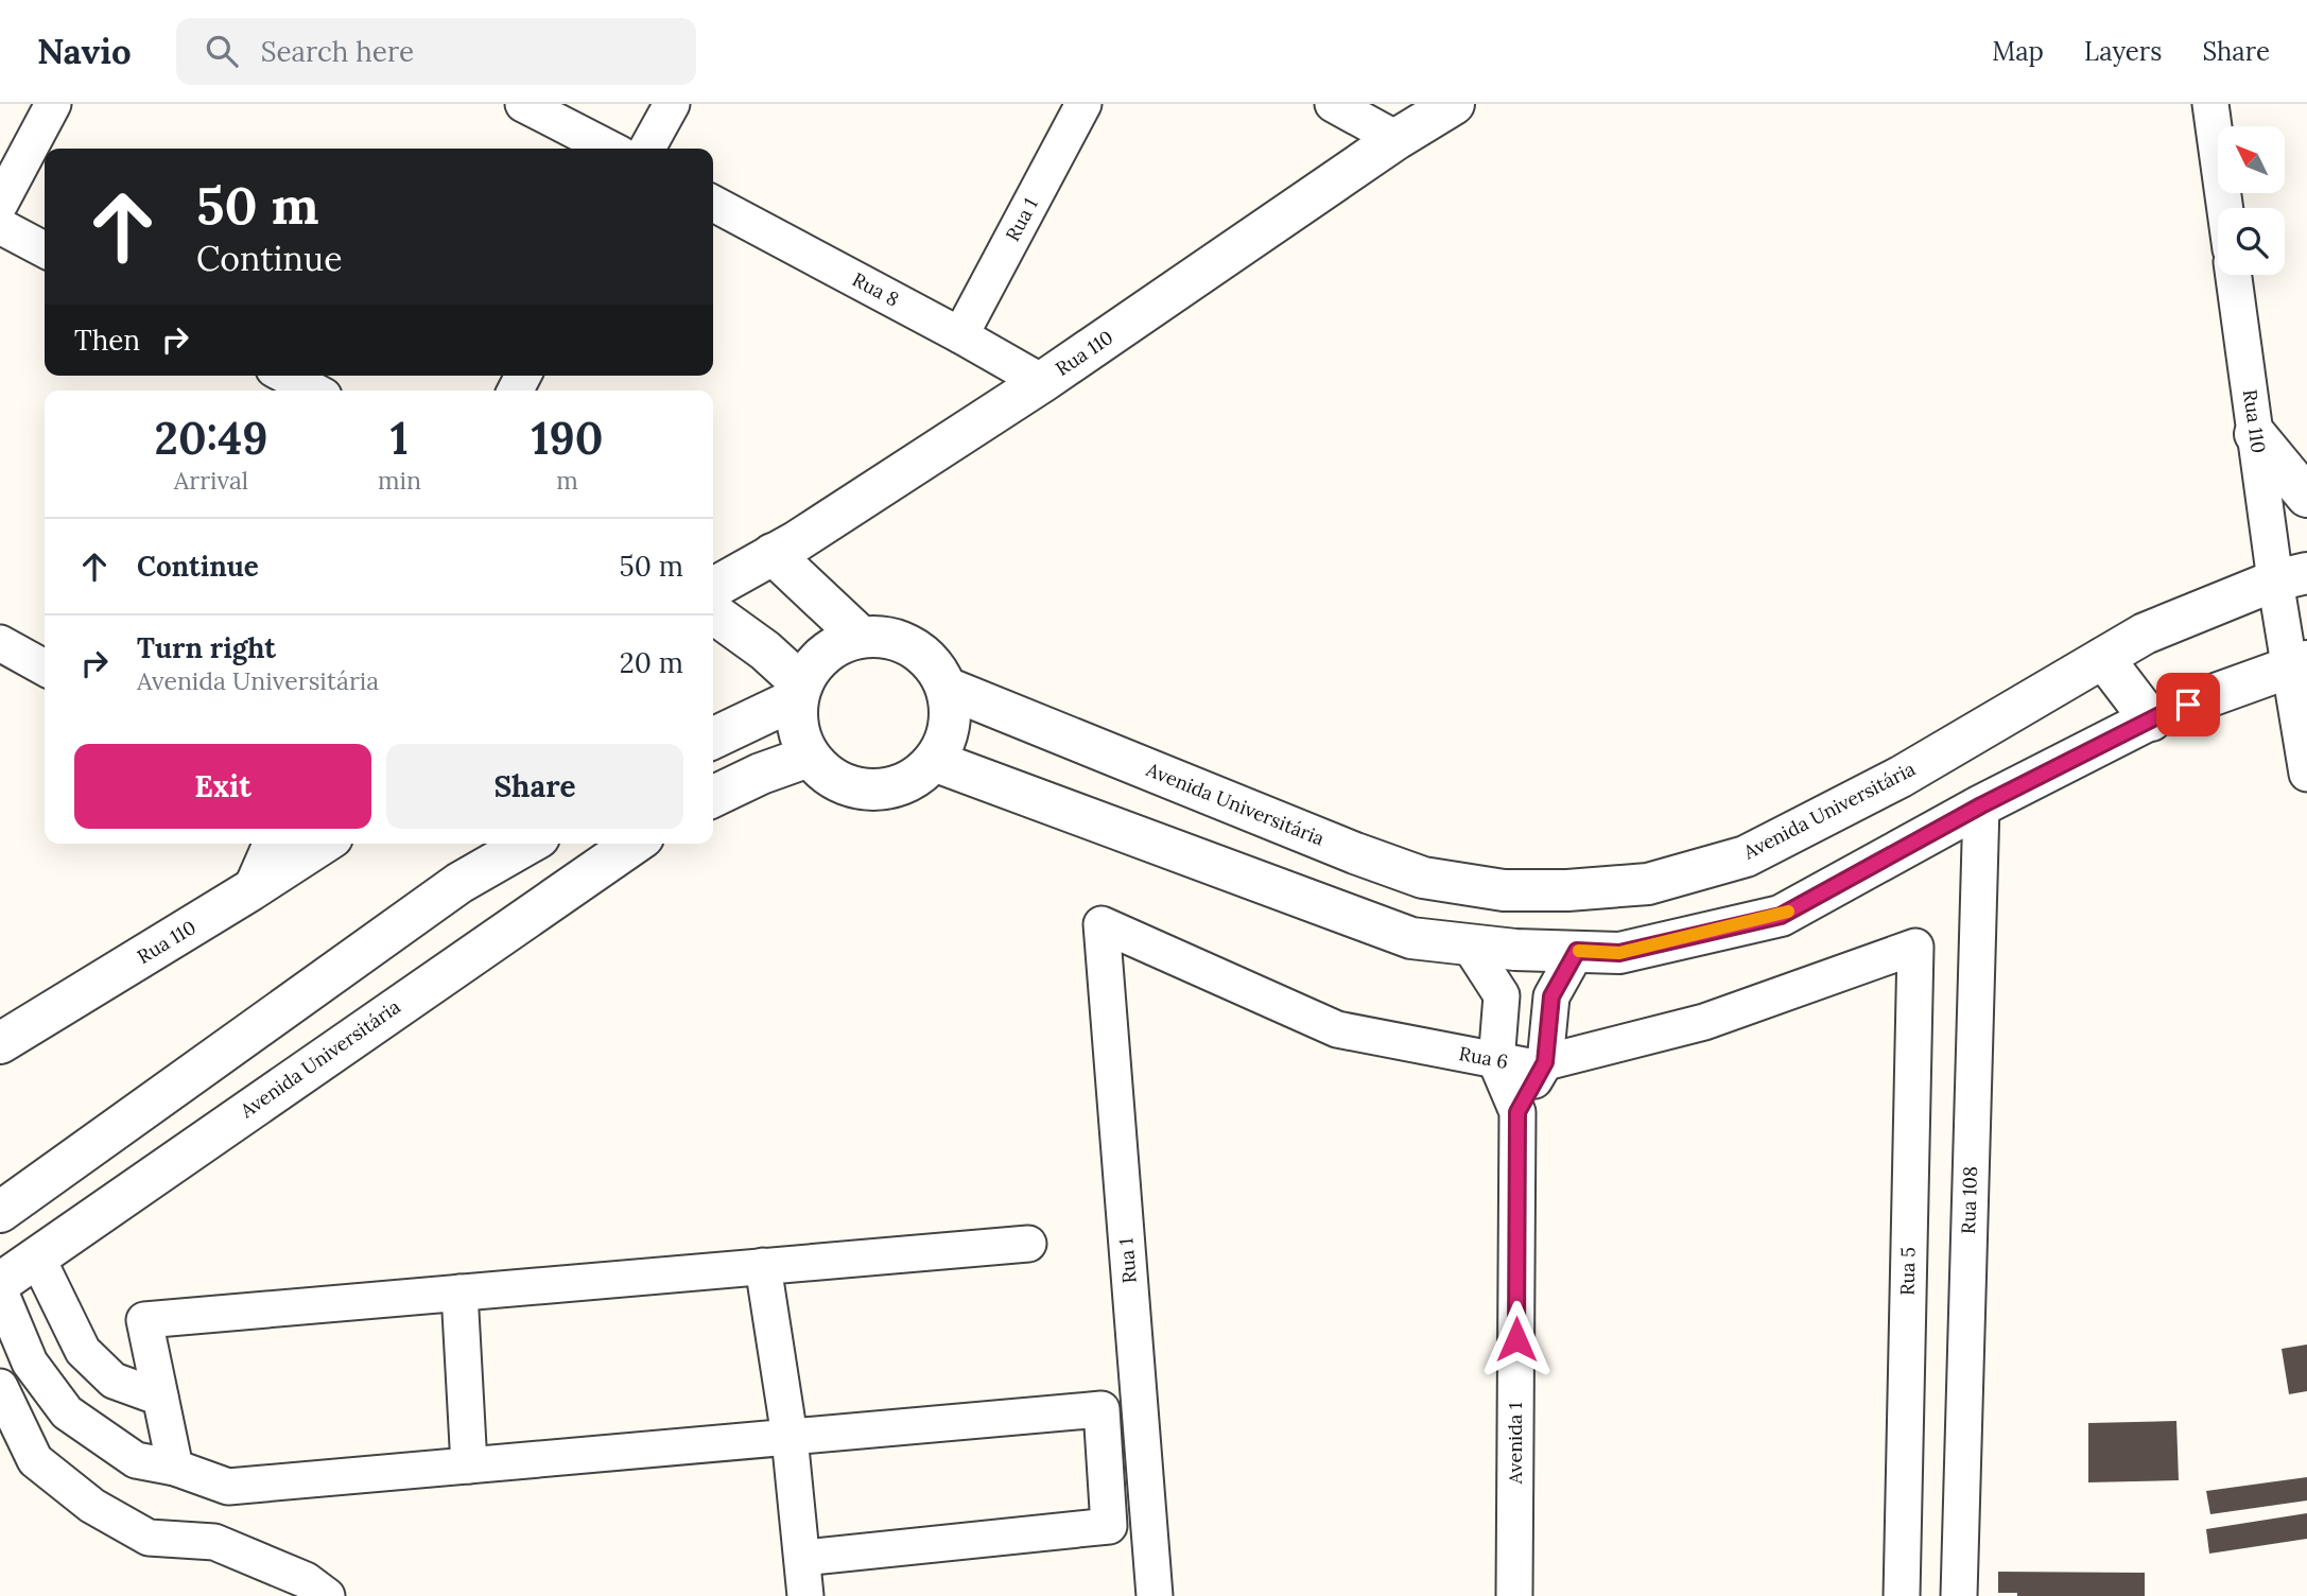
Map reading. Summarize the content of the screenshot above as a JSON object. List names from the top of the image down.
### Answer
{
  "streets": {
    "street": [
      "Rua 1",
      "Rua 8",
      "Rua 110",
      "Avenida Universitária",
      "Rua 6",
      "Rua 108",
      "Rua 5",
      "Avenida 1"
    ]
  },
  "crossings": [
    ["Rua 1", "Rua 8"],
    ["Rua 1", "Rua 6"],
    ["Rua 8", "Rua 110"],
    ["Rua 110", "Avenida Universitária"],
    ["Rua 6", "Rua 5"],
    ["Rua 6", "Avenida 1"]
  ],
  "north": "top left",
  "page": {
    "header": "Navio",
    "search": "Search here",
    "nav": ["Map", "Layers", "Share"],
    "turn": ["50 m", "Continue"],
    "then": "Then",
    "eta": [
      "20:49",
      "Arrival",
      "1",
      "min",
      "190",
      "m"
    ],
    "list": [
      {
        "name": "Continue",
        "value": "50 m"
      },
      {
        "name": "Turn right",
        "note": "Avenida Universitária",
        "value": "20 m"
      }
    ],
    "buttons": ["Exit", "Share"]
  }
}
